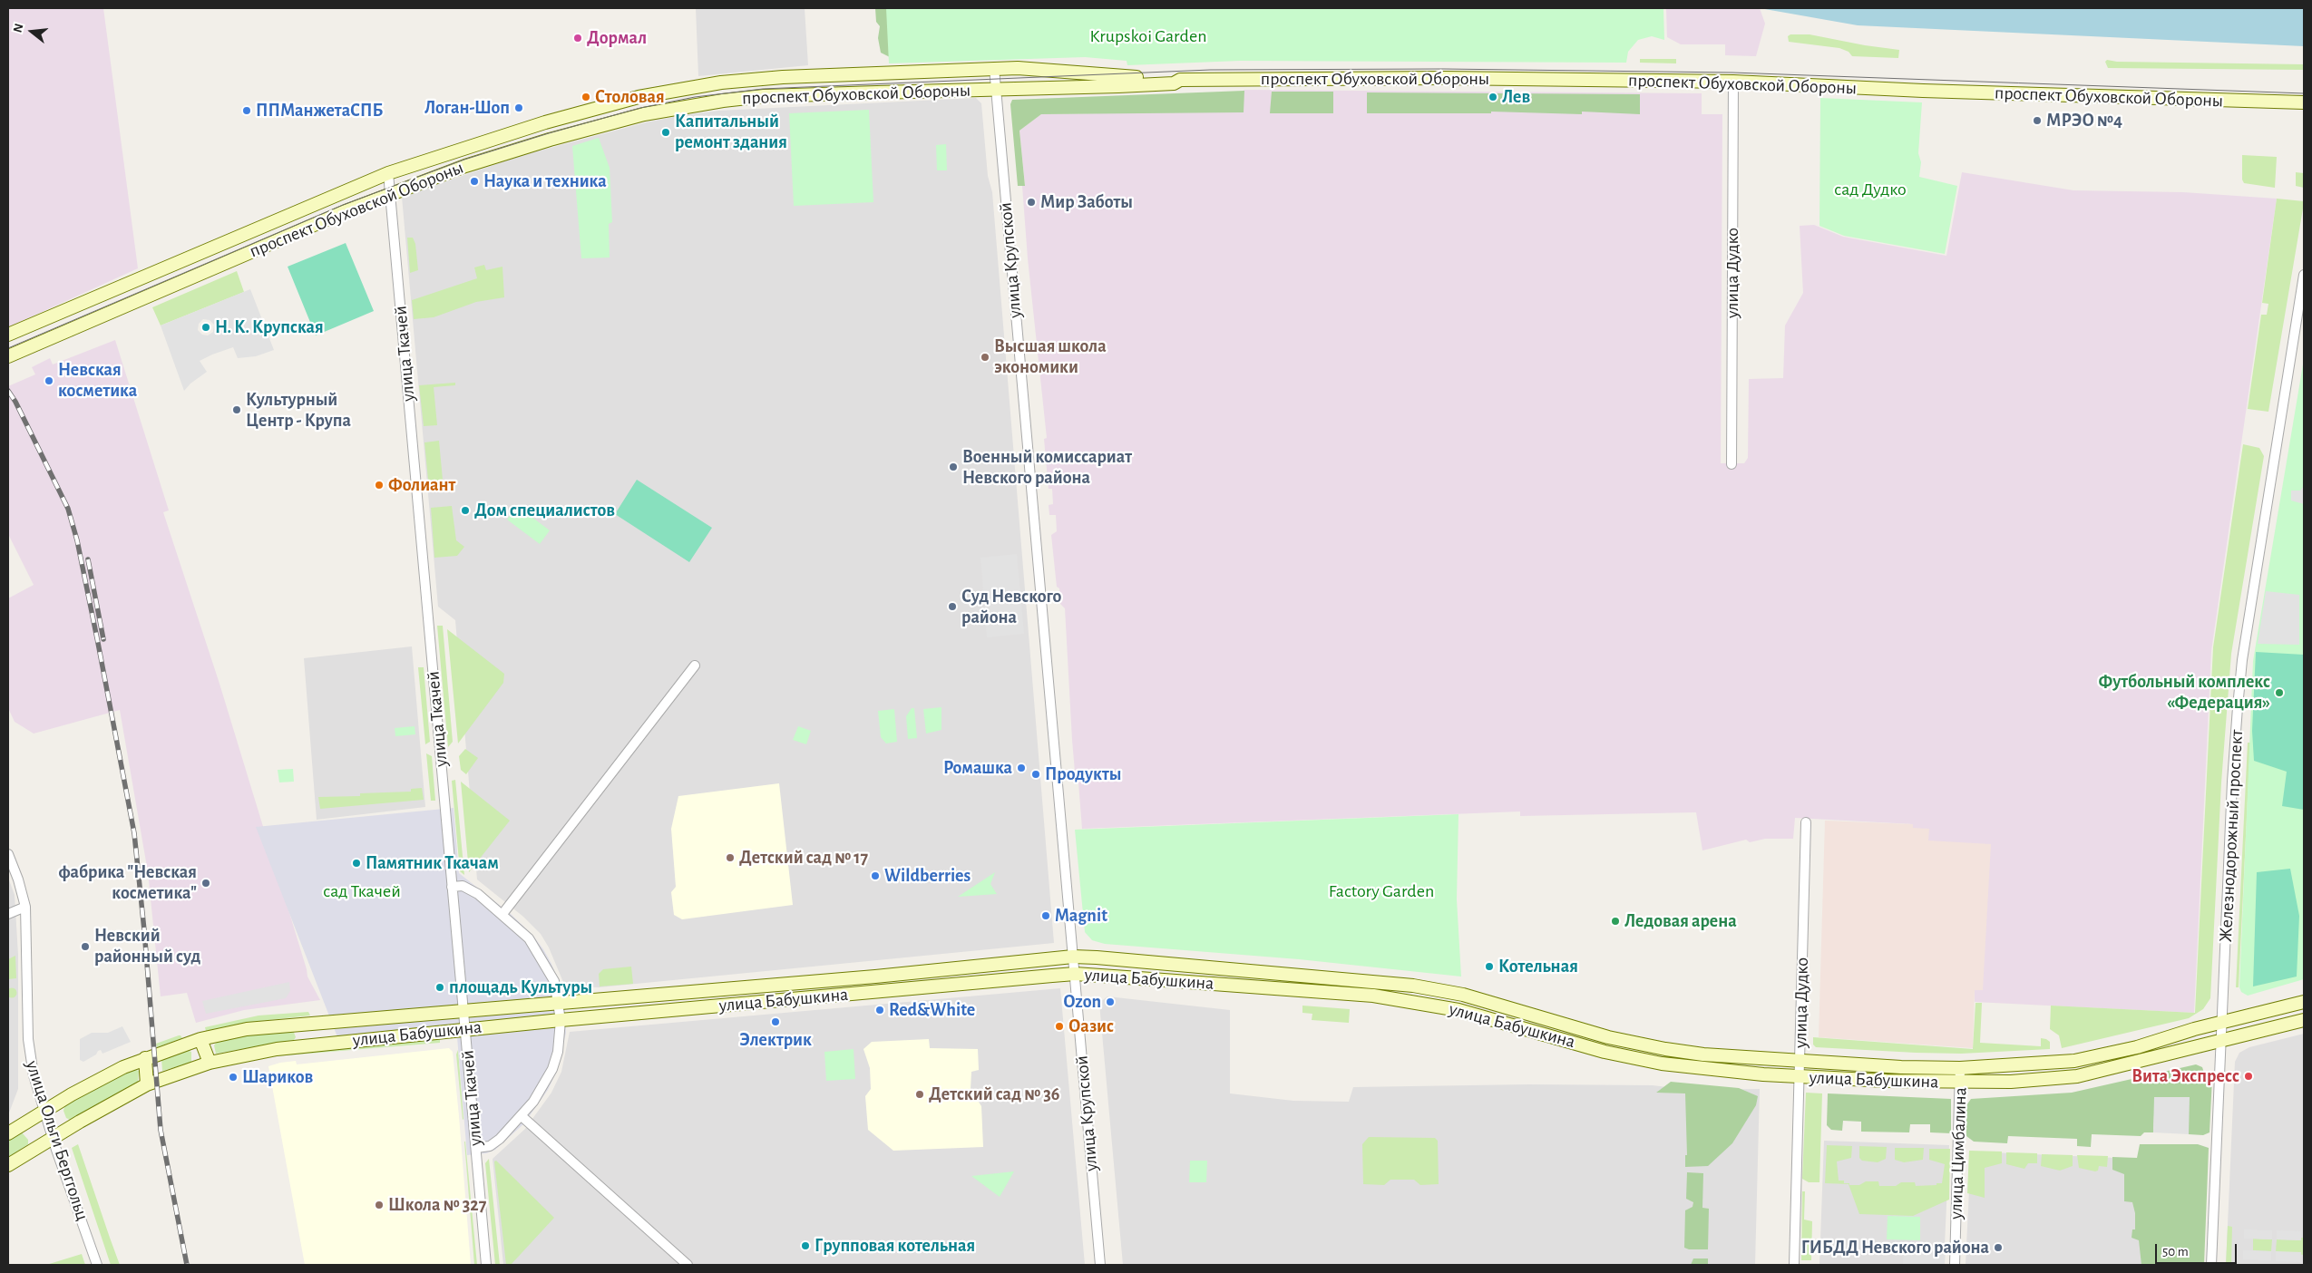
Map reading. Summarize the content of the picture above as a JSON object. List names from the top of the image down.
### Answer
{
  "streets": {
    "street": [
      "проспект Обуховской Обороны",
      "улица Крупской",
      "улица Дудко",
      "улица Ткачей",
      "Железнодорожный проспект",
      "улица Бабушкина",
      "улица Ольги Берггольц",
      "улица Цимбалина"
    ]
  },
  "crossings": [
    ["проспект Обуховской Обороны", "улица Крупской"],
    ["проспект Обуховской Обороны", "улица Дудко"],
    ["проспект Обуховской Обороны", "улица Ткачей"],
    ["улица Крупской", "улица Бабушкина"],
    ["улица Дудко", "улица Бабушкина"],
    ["улица Ткачей", "улица Бабушкина"],
    ["Железнодорожный проспект", "улица Бабушкина"],
    ["улица Бабушкина", "улица Ольги Берггольц"],
    ["улица Бабушкина", "улица Цимбалина"]
  ],
  "parks": [
    "Krupskoi Garden",
    "сад Дудко",
    "сад Ткачей",
    "Factory Garden"
  ],
  "places": [
    "Дормал",
    "Столовая",
    "Лев",
    "Логан-Шоп",
    "ППМанжетаСПБ",
    "МРЭО №4",
    "Капитальный ремонт здания",
    "Наука и техника",
    "Мир Заботы",
    "Н. К. Крупская",
    "Высшая школа экономики",
    "Невская косметика",
    "Культурный Центр - Крупа",
    "Военный комиссариат Невского района",
    "Фолиант",
    "Дом специалистов",
    "Суд Невского района",
    "Футбольный комплекс «Федерация»",
    "Ромашка",
    "Продукты",
    "Детский сад № 17",
    "Памятник Ткачам",
    "Wildberries",
    "фабрика \"Невская косметика\"",
    "Magnit",
    "Ледовая арена",
    "Невский районный суд",
    "Котельная",
    "площадь Культуры",
    "Ozon",
    "Red&White",
    "Электрик",
    "Оазис",
    "Вита Экспресс",
    "Шариков",
    "Детский сад № 36",
    "Школа № 327",
    "Групповая котельная",
    "ГИБДД Невского района"
  ],
  "scale_bar": "50 m",
  "north": "left"
}
